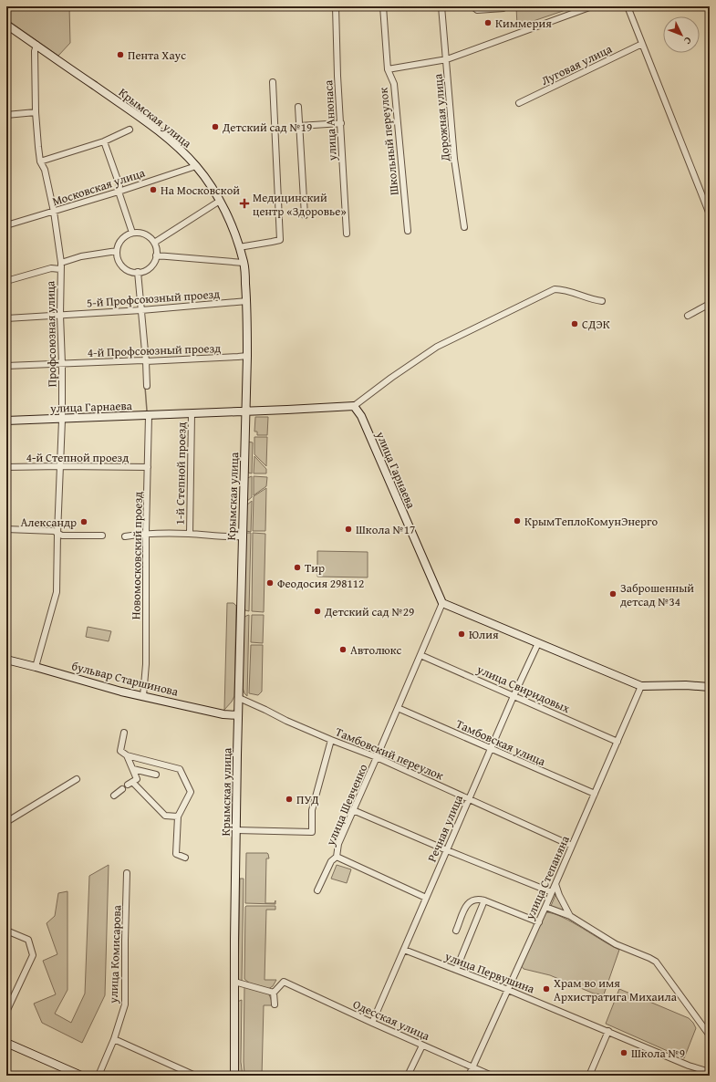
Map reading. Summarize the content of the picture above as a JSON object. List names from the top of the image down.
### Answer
{
  "streets": {
    "main road": ["Крымская улица", "улица Гарнаева", "бульвар Старшинова"],
    "street": [
      "Луговая улица",
      "Дорожная улица",
      "улица Анюнаса",
      "Школьный переулок",
      "Московская улица",
      "5-й Профсоюзный проезд",
      "Профсоюзная улица",
      "4-й Профсоюзный проезд",
      "4-й Степной проезд",
      "1-й Степной проезд",
      "Новомосковский проезд",
      "улица Свиридовых",
      "Тамбовская улица",
      "Тамбовский переулок",
      "улица Шевченко",
      "Речная улица",
      "улица Степаняна",
      "улица Комисарова",
      "улица Первушина",
      "Одесская улица"
    ]
  },
  "crossings": [
    ["Крымская улица", "Московская улица"],
    ["Крымская улица", "5-й Профсоюзный проезд"],
    ["Крымская улица", "Профсоюзная улица"],
    ["Крымская улица", "4-й Профсоюзный проезд"],
    ["Крымская улица", "улица Гарнаева"],
    ["Крымская улица", "бульвар Старшинова"],
    ["Крымская улица", "Тамбовский переулок"],
    ["Московская улица", "Профсоюзная улица"],
    ["5-й Профсоюзный проезд", "Профсоюзная улица"],
    ["Профсоюзная улица", "4-й Профсоюзный проезд"],
    ["Профсоюзная улица", "улица Гарнаева"],
    ["Профсоюзная улица", "4-й Степной проезд"],
    ["Профсоюзная улица", "бульвар Старшинова"],
    ["улица Гарнаева", "1-й Степной проезд"],
    ["улица Гарнаева", "Новомосковский проезд"],
    ["улица Гарнаева", "улица Шевченко"],
    ["4-й Степной проезд", "Новомосковский проезд"],
    ["Новомосковский проезд", "бульвар Старшинова"],
    ["улица Свиридовых", "улица Шевченко"],
    ["улица Свиридовых", "Речная улица"],
    ["улица Свиридовых", "улица Степаняна"],
    ["Тамбовская улица", "улица Шевченко"],
    ["Тамбовская улица", "Речная улица"],
    ["Тамбовская улица", "улица Степаняна"],
    ["Тамбовский переулок", "улица Шевченко"],
    ["Тамбовский переулок", "Речная улица"],
    ["Тамбовский переулок", "улица Степаняна"],
    ["Речная улица", "улица Первушина"],
    ["Речная улица", "Одесская улица"],
    ["улица Степаняна", "улица Первушина"],
    ["улица Степаняна", "Одесская улица"]
  ],
  "places": {
    "other": [
      "Киммерия",
      "Пента Хаус",
      "Детский сад №19",
      "На Московской",
      "СДЭК",
      "КрымТеплоКомунЭнерго",
      "Александр",
      "Школа №17",
      "Тир",
      "Феодосия 298112",
      "Заброшенный детсад №34",
      "Детский сад №29",
      "Юлия",
      "Автолюкс",
      "ПУД",
      "Храм во имя Архистратига Михаила",
      "Школа №9"
    ],
    "health": ["Медицинский центр «Здоровье»"]
  },
  "north": "bottom right"
}
